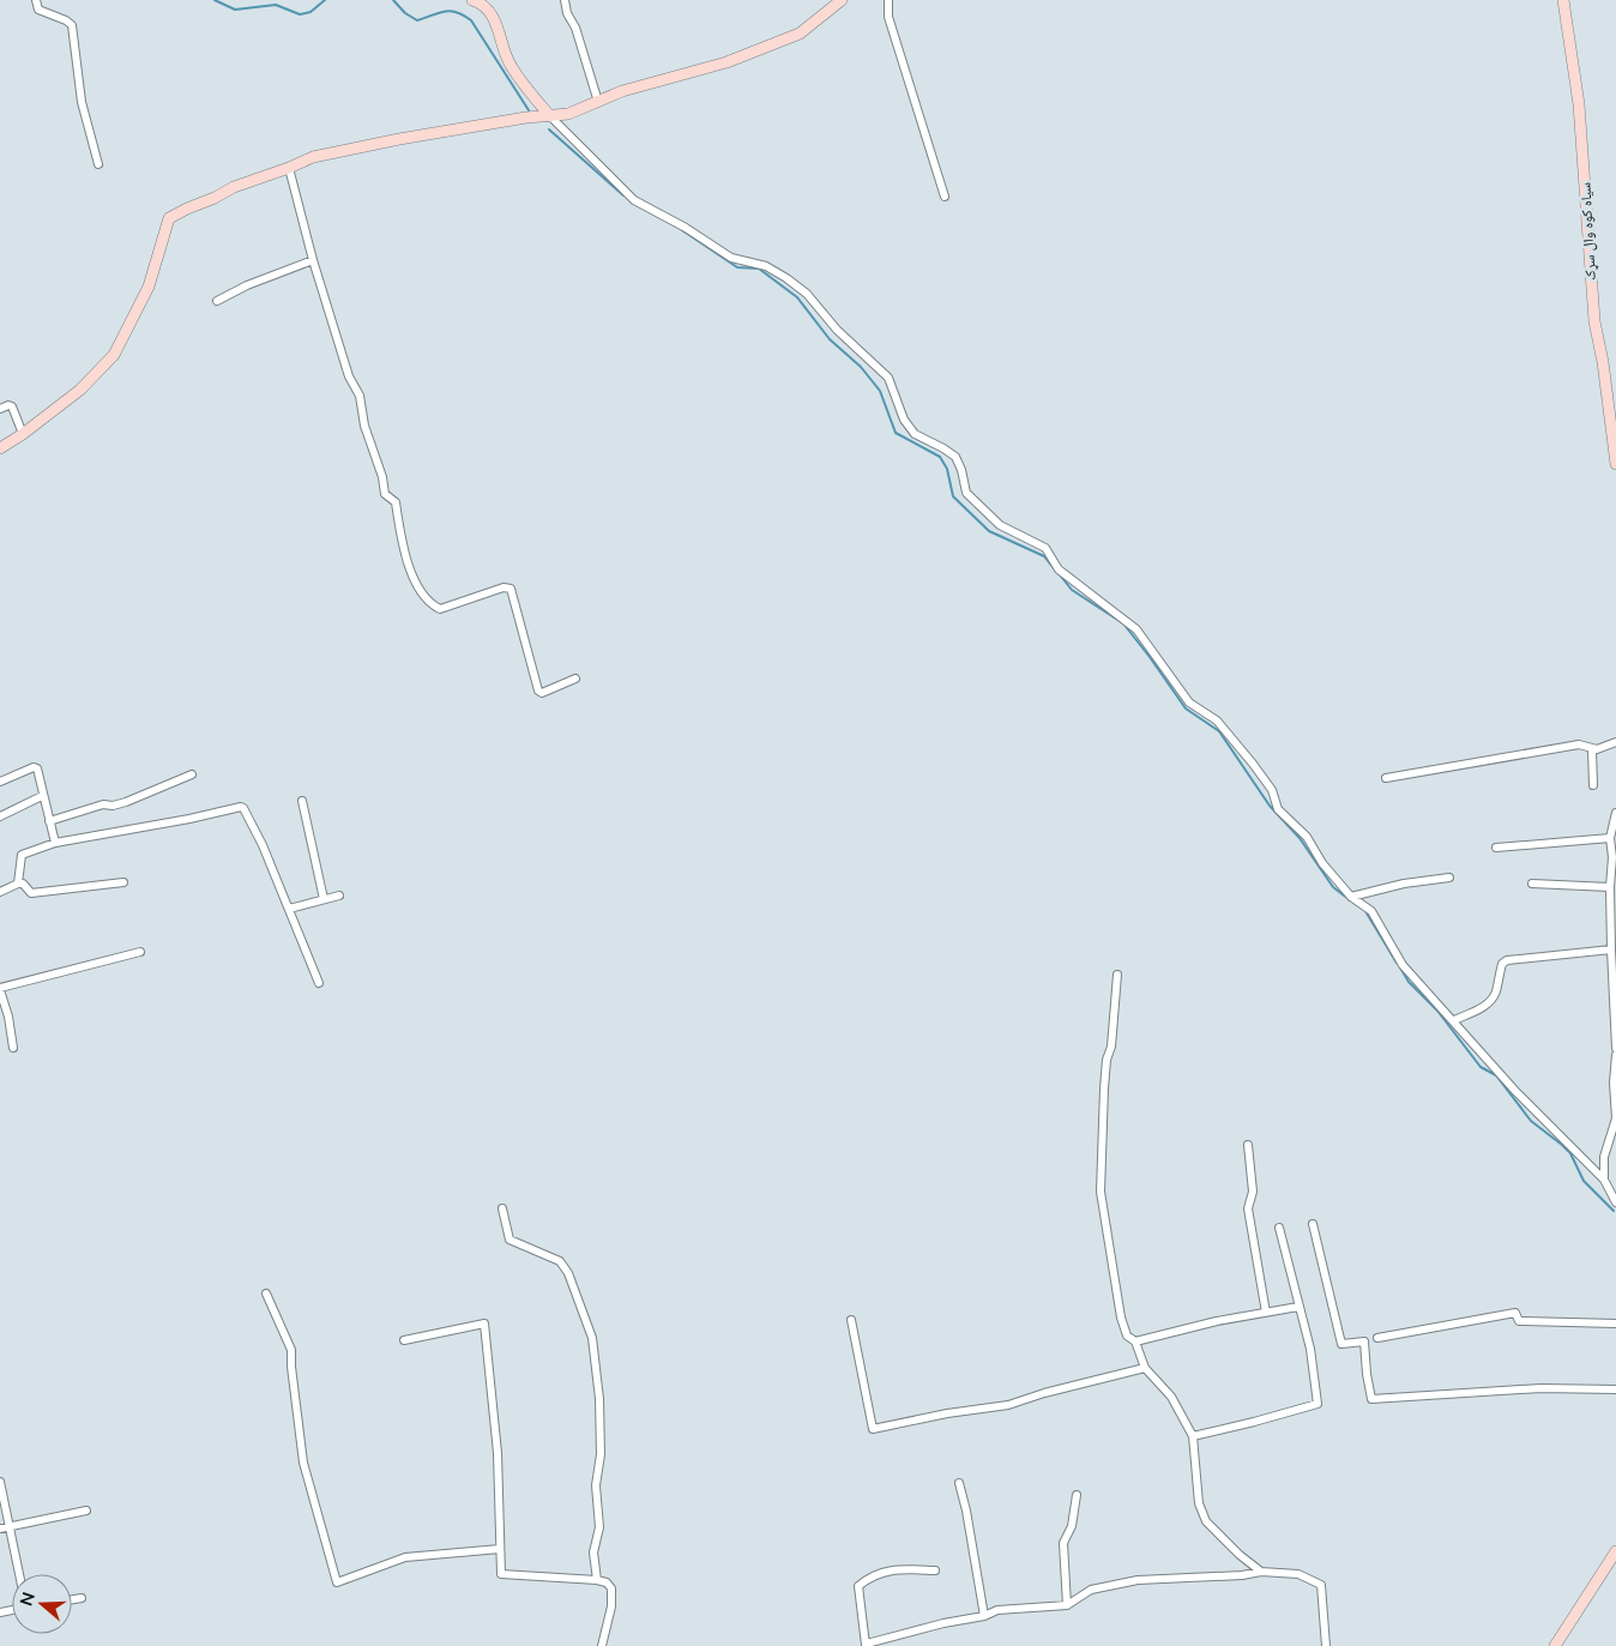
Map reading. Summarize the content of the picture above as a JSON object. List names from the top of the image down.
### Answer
{
  "streets": {
    "street": ["سیاه کوه وال سړک"]
  },
  "north": "left"
}
